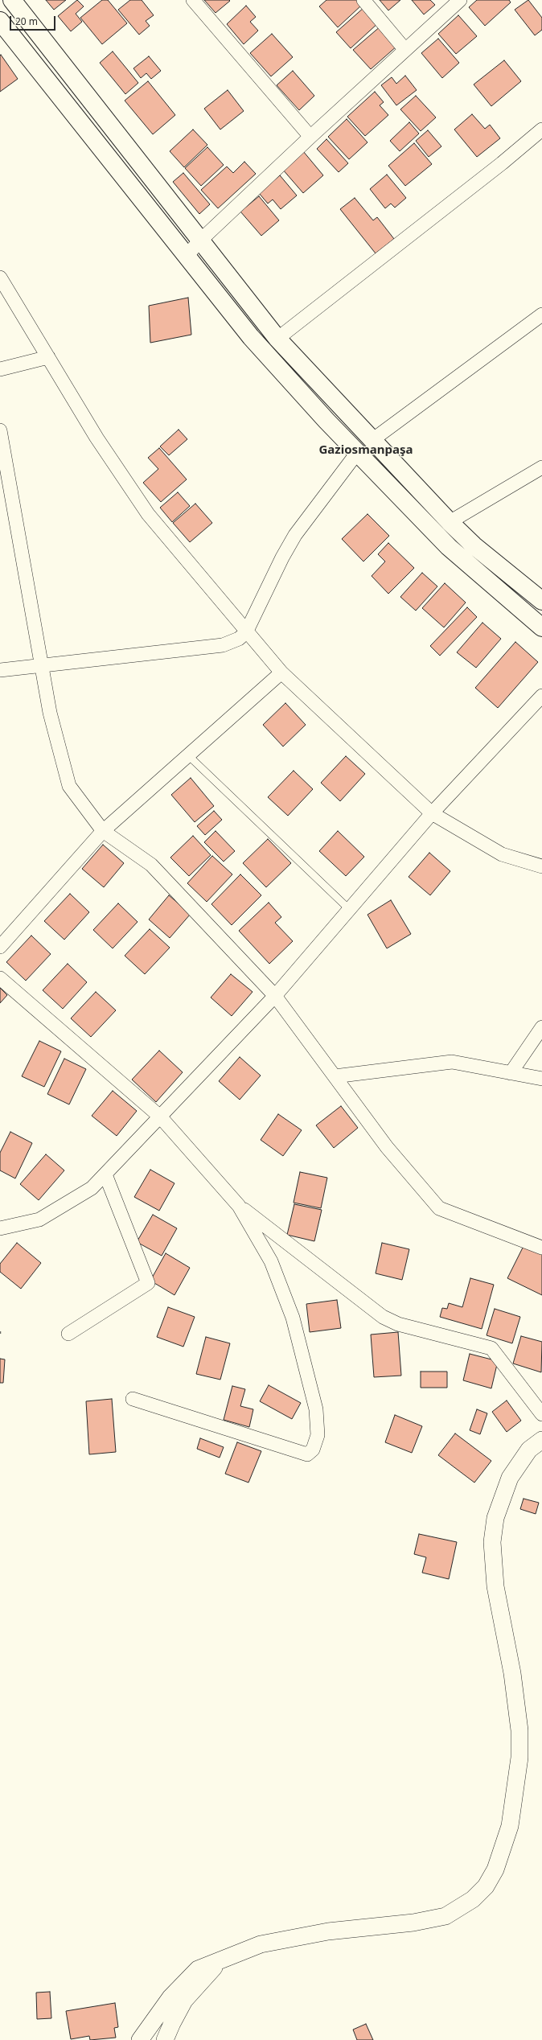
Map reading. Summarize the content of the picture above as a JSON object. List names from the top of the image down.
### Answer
{
  "districts": ["Gaziosmanpaşa"],
  "scale_bar": "20 m"
}
